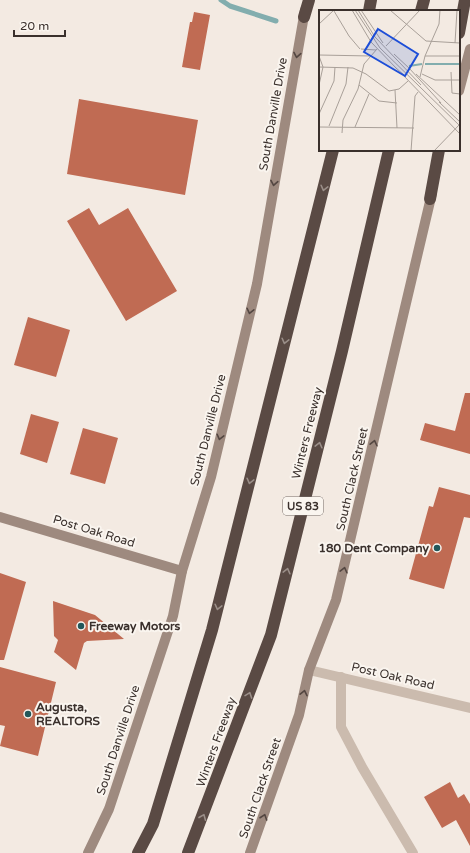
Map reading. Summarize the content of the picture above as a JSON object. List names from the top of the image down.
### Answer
{
  "streets": {
    "highway": ["Winters Freeway", "US 83"],
    "main road": ["South Danville Drive", "South Clack Street", "Post Oak Road"]
  },
  "crossings": [
    ["South Danville Drive", "Post Oak Road"],
    ["South Clack Street", "Post Oak Road"]
  ],
  "one_way": ["South Danville Drive", "South Clack Street"],
  "places": ["180 Dent Company", "Freeway Motors", "Augusta, REALTORS"],
  "scale_bar": "20 m"
}
